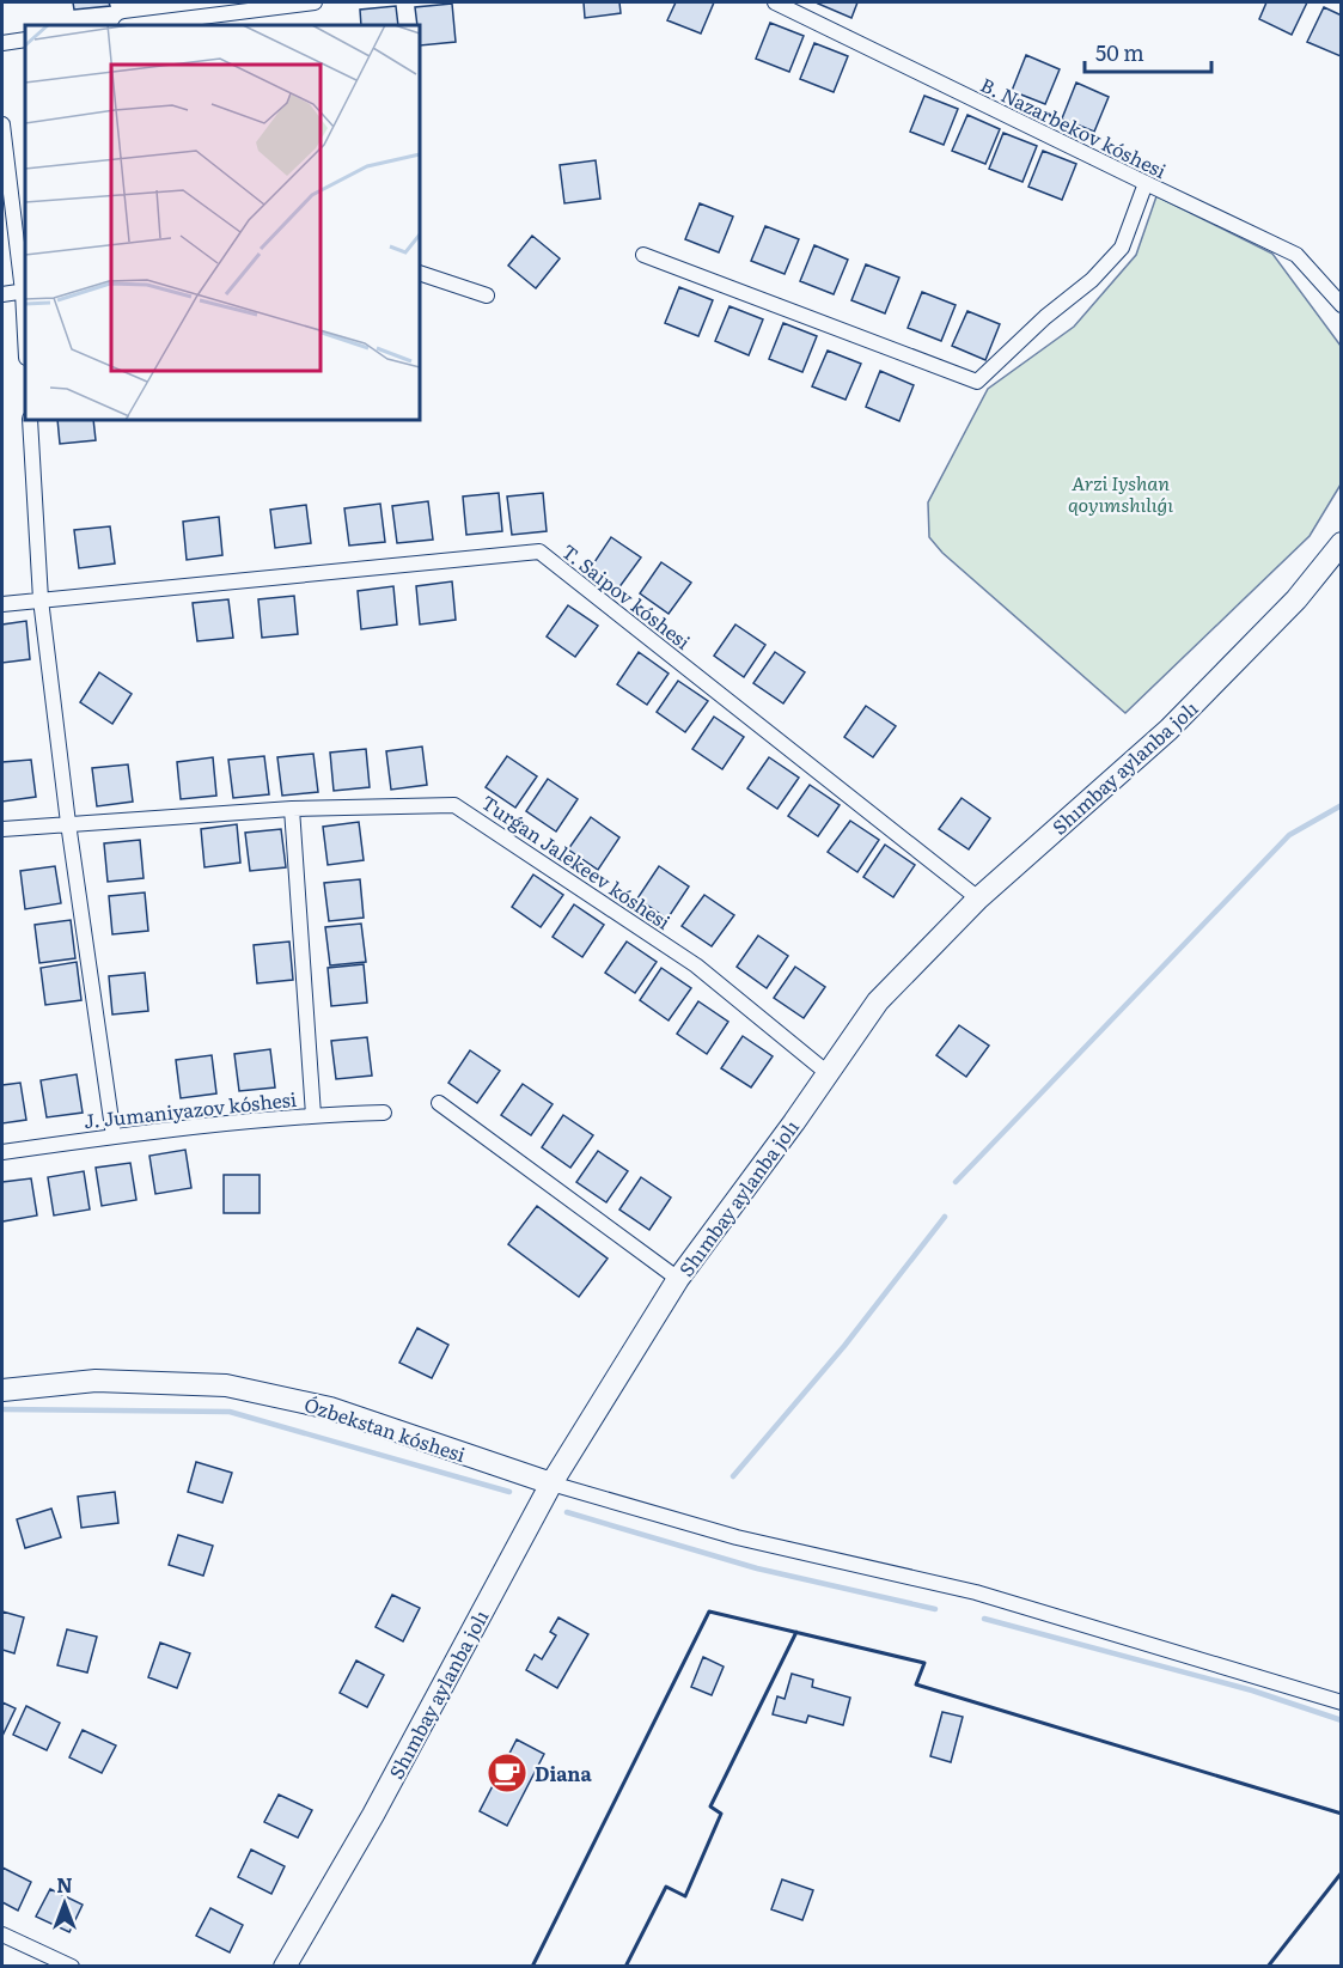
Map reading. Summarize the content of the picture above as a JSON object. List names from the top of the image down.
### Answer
{
  "streets": {
    "main road": ["Shımbay aylanba jolı", "Ózbekstan kóshesi"],
    "street": [
      "B. Nazarbekov kóshesi",
      "T. Saipov kóshesi",
      "Turǵan Jalekeev kóshesi",
      "J. Jumaniyazov kóshesi"
    ]
  },
  "crossings": [
    ["T. Saipov kóshesi", "Shımbay aylanba jolı"],
    ["Shımbay aylanba jolı", "Turǵan Jalekeev kóshesi"],
    ["Shımbay aylanba jolı", "Ózbekstan kóshesi"]
  ],
  "parks": ["Arzi Iyshan qoyımshılıǵı"],
  "places": {
    "cafe": ["Diana"]
  },
  "scale_bar": "50 m",
  "north": "top"
}
